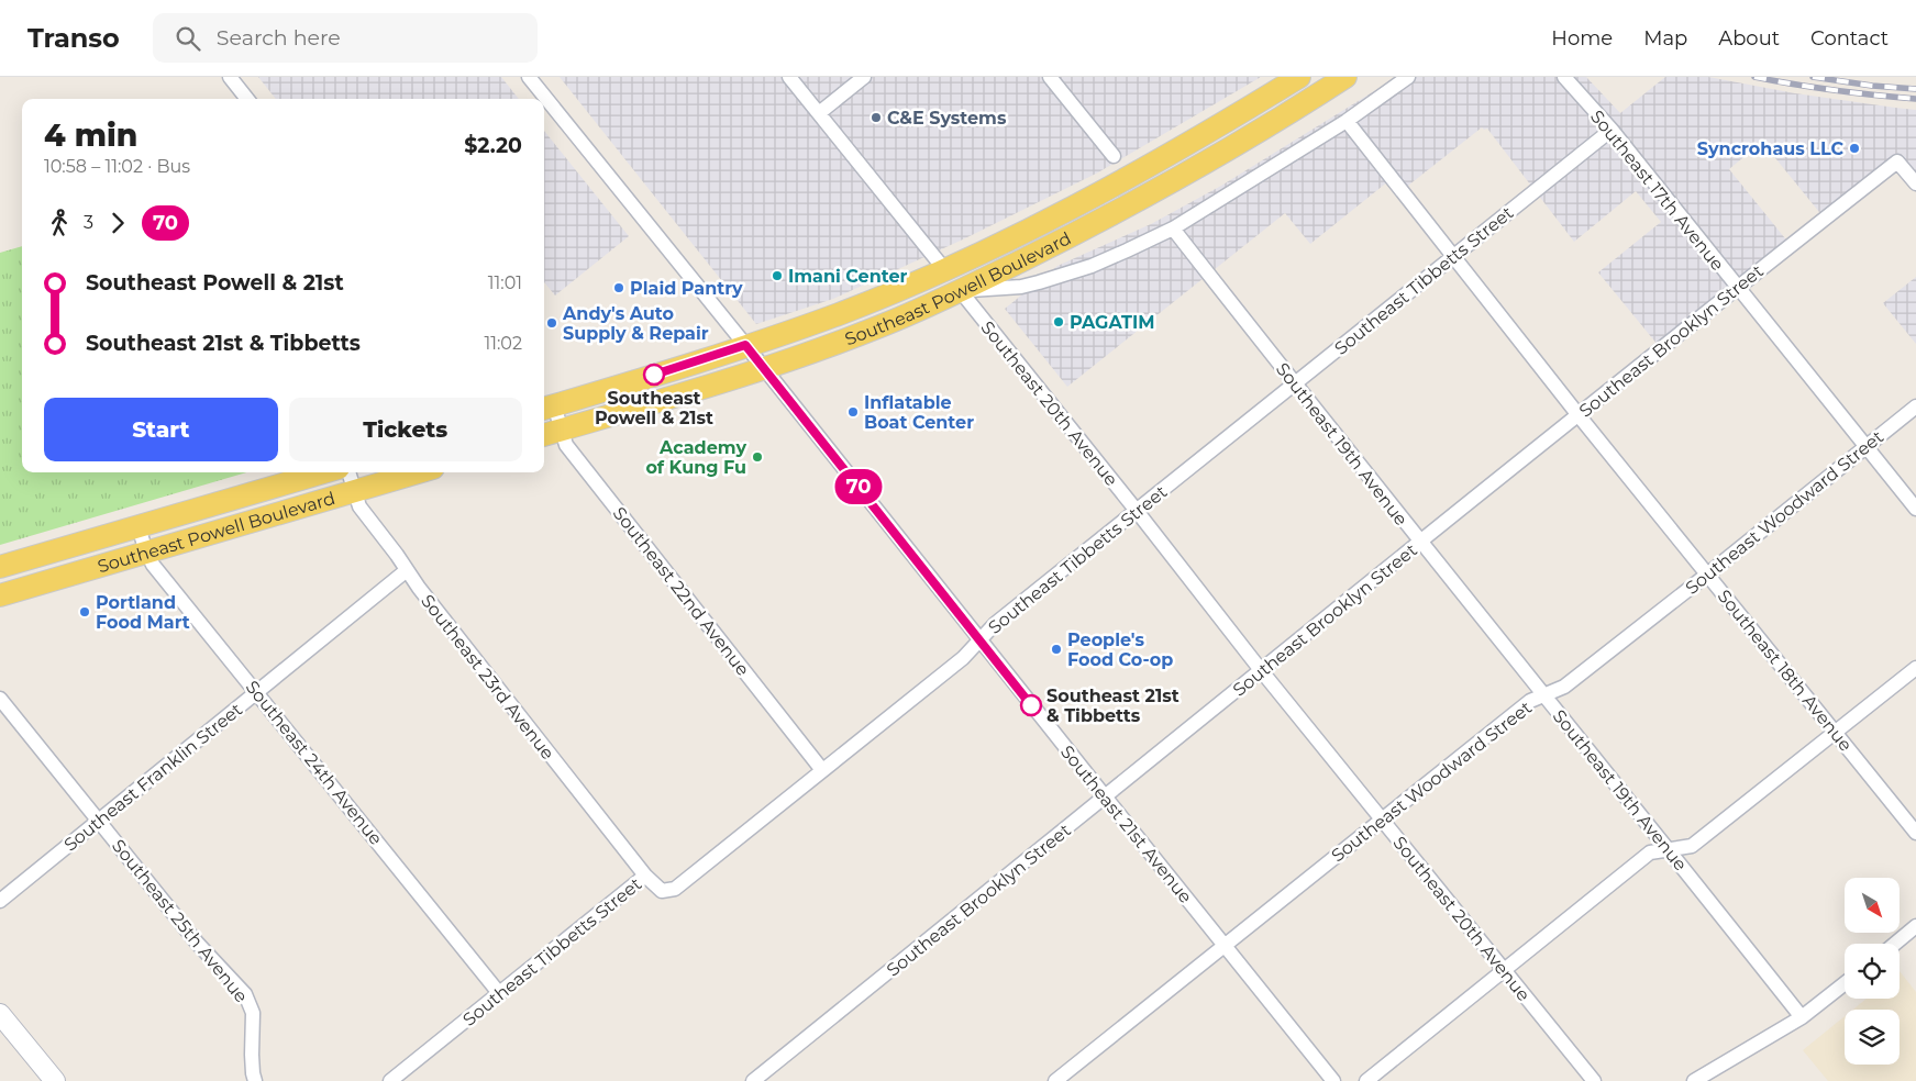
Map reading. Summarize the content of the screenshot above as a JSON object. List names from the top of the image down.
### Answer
{
  "streets": {
    "main road": ["Southeast Powell Boulevard"],
    "street": [
      "Southeast 17th Avenue",
      "Southeast Tibbetts Street",
      "Southeast Brooklyn Street",
      "Southeast 20th Avenue",
      "Southeast 19th Avenue",
      "Southeast Woodward Street",
      "Southeast 22nd Avenue",
      "Southeast 18th Avenue",
      "Southeast 23rd Avenue",
      "Southeast 24th Avenue",
      "Southeast Franklin Street",
      "Southeast 21st Avenue",
      "Southeast 25th Avenue"
    ]
  },
  "crossings": [
    ["Southeast 17th Avenue", "Southeast Tibbetts Street"],
    ["Southeast 17th Avenue", "Southeast Brooklyn Street"],
    ["Southeast 17th Avenue", "Southeast Woodward Street"],
    ["Southeast Tibbetts Street", "Southeast 20th Avenue"],
    ["Southeast Tibbetts Street", "Southeast 19th Avenue"],
    ["Southeast Tibbetts Street", "Southeast 22nd Avenue"],
    ["Southeast Tibbetts Street", "Southeast 18th Avenue"],
    ["Southeast Tibbetts Street", "Southeast 23rd Avenue"],
    ["Southeast Tibbetts Street", "Southeast 24th Avenue"],
    ["Southeast Tibbetts Street", "Southeast 21st Avenue"],
    ["Southeast Powell Boulevard", "Southeast 20th Avenue"],
    ["Southeast Powell Boulevard", "Southeast 22nd Avenue"],
    ["Southeast Powell Boulevard", "Southeast 23rd Avenue"],
    ["Southeast Powell Boulevard", "Southeast 24th Avenue"],
    ["Southeast Powell Boulevard", "Southeast 21st Avenue"],
    ["Southeast Brooklyn Street", "Southeast 20th Avenue"],
    ["Southeast Brooklyn Street", "Southeast 19th Avenue"],
    ["Southeast Brooklyn Street", "Southeast 18th Avenue"],
    ["Southeast Brooklyn Street", "Southeast 21st Avenue"],
    ["Southeast 20th Avenue", "Southeast Woodward Street"],
    ["Southeast 19th Avenue", "Southeast Woodward Street"],
    ["Southeast Woodward Street", "Southeast 18th Avenue"],
    ["Southeast Woodward Street", "Southeast 21st Avenue"],
    ["Southeast 23rd Avenue", "Southeast Franklin Street"],
    ["Southeast 24th Avenue", "Southeast Franklin Street"],
    ["Southeast Franklin Street", "Southeast 25th Avenue"]
  ],
  "places": [
    "C&E Systems",
    "Syncrohaus LLC",
    "Imani Center",
    "Plaid Pantry",
    "PAGATIM",
    "Andy's Auto Supply & Repair",
    "Southeast Powell & 21st",
    "Inflatable Boat Center",
    "Academy of Kung Fu",
    "Portland Food Mart",
    "People's Food Co-op",
    "Southeast 21st & Tibbetts"
  ],
  "lines": ["bus line 70"],
  "north": "bottom right",
  "page": {
    "header": "Transo",
    "search": "Search here",
    "nav": [
      "Home",
      "Map",
      "About",
      "Contact"
    ],
    "on_map": "70",
    "heading": ["4 min", "10:58 – 11:02 · Bus", "$2.20"],
    "legs": ["3", "70"],
    "list": [
      {
        "name": "Southeast Powell & 21st",
        "value": "11:01"
      },
      {
        "name": "Southeast 21st & Tibbetts",
        "value": "11:02"
      }
    ],
    "buttons": ["Start", "Tickets"]
  }
}
